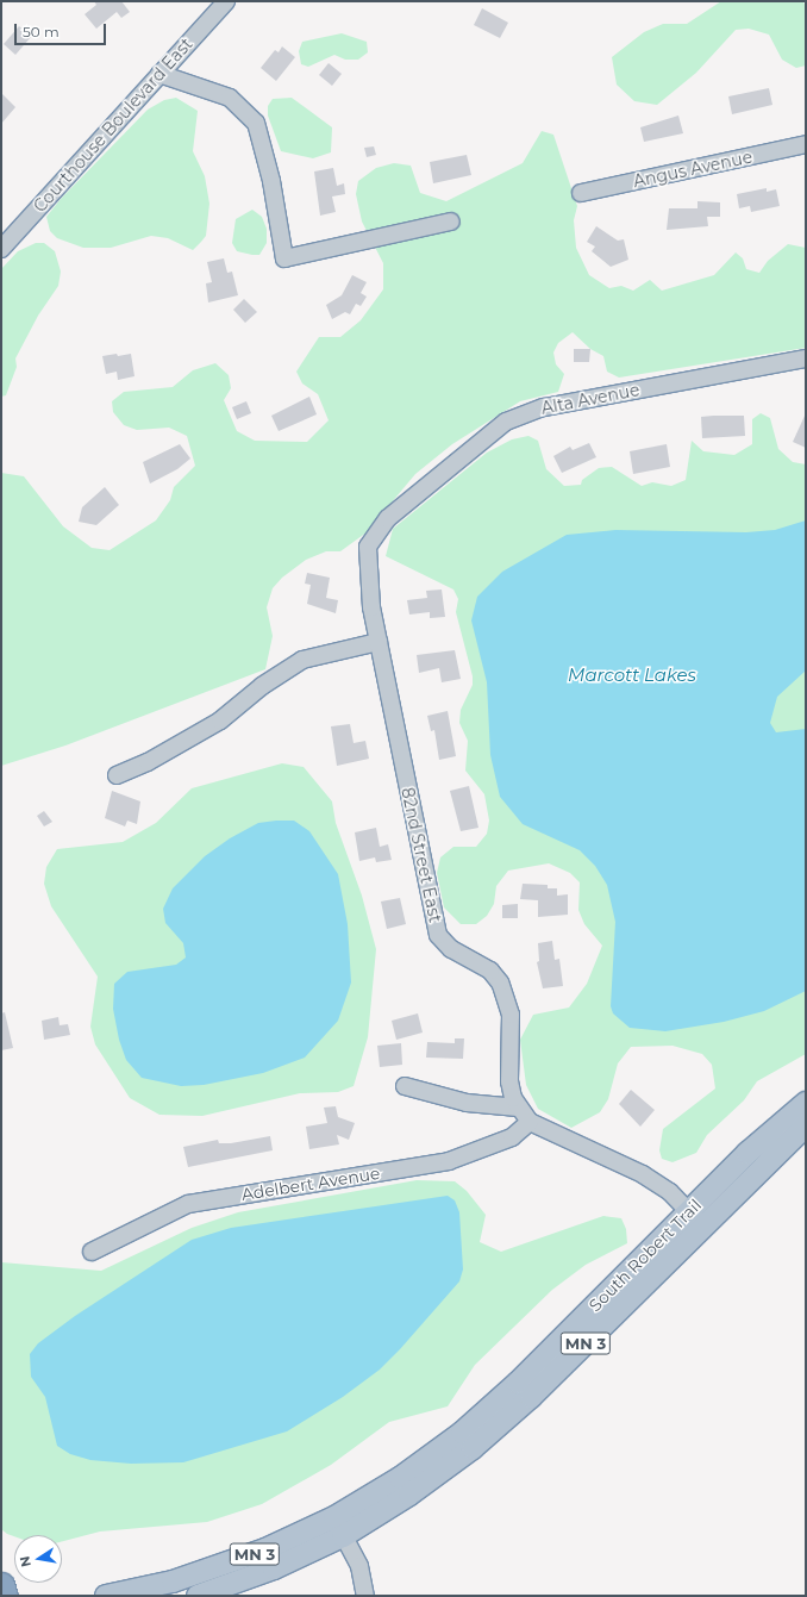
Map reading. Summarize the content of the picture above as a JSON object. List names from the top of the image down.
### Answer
{
  "streets": {
    "main road": ["South Robert Trail", "MN 3"],
    "street": [
      "Courthouse Boulevard East",
      "Angus Avenue",
      "Alta Avenue",
      "82nd Street East",
      "Adelbert Avenue"
    ]
  },
  "crossings": [
    ["Alta Avenue", "82nd Street East"],
    ["82nd Street East", "Adelbert Avenue"],
    ["82nd Street East", "South Robert Trail"]
  ],
  "water": ["Marcott Lakes"],
  "scale_bar": "50 m",
  "north": "left"
}
